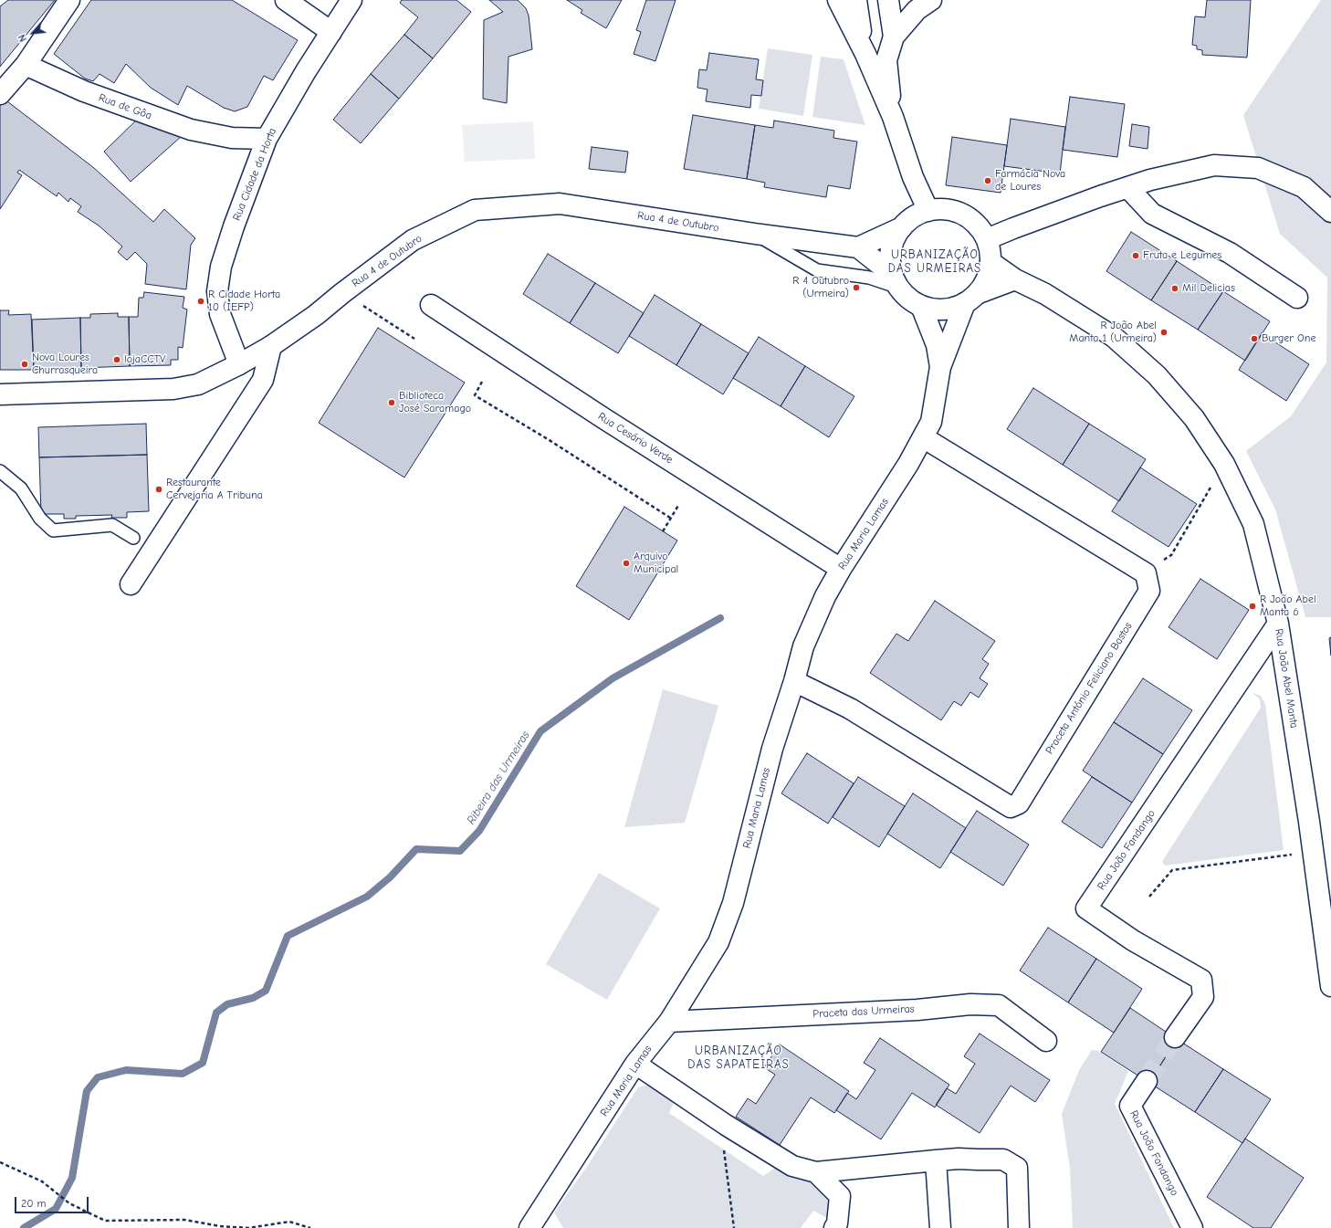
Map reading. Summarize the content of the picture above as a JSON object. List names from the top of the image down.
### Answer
{
  "streets": {
    "street": [
      "Rua de Gôa",
      "Rua Cidade da Horta",
      "Rua 4 de Outubro",
      "Rua Cesário Verde",
      "Rua Maria Lamas",
      "Rua João Abel Manta",
      "Praceta António Feliciano Bastos",
      "Rua João Fandango",
      "Praceta das Urmeiras"
    ]
  },
  "crossings": [
    ["Rua de Gôa", "Rua Cidade da Horta"],
    ["Rua Cidade da Horta", "Rua 4 de Outubro"],
    ["Rua Cesário Verde", "Rua Maria Lamas"],
    ["Rua Maria Lamas", "Rua João Abel Manta"],
    ["Rua Maria Lamas", "Praceta António Feliciano Bastos"],
    ["Rua Maria Lamas", "Praceta das Urmeiras"],
    ["Rua João Abel Manta", "Rua João Fandango"]
  ],
  "districts": ["URBANIZAÇÃO DAS URMEIRAS", "URBANIZAÇÃO DAS SAPATEIRAS"],
  "water": ["Ribeira das Urmeiras"],
  "places": [
    "Farmácia Nova de Loures",
    "Fruta e Legumes",
    "R 4 Outubro (Urmeira)",
    "Mil Delicias",
    "R Cidade Horta 10 (IEFP)",
    "R João Abel Manta 1 (Urmeira)",
    "Burger One",
    "lojaCCTV",
    "Nova Loures Churrasqueira",
    "Biblioteca José Saramago",
    "Restaurante Cervejaria A Tribuna",
    "Arquivo Municipal",
    "R João Abel Manta 6"
  ],
  "scale_bar": "20 m",
  "north": "bottom left"
}
